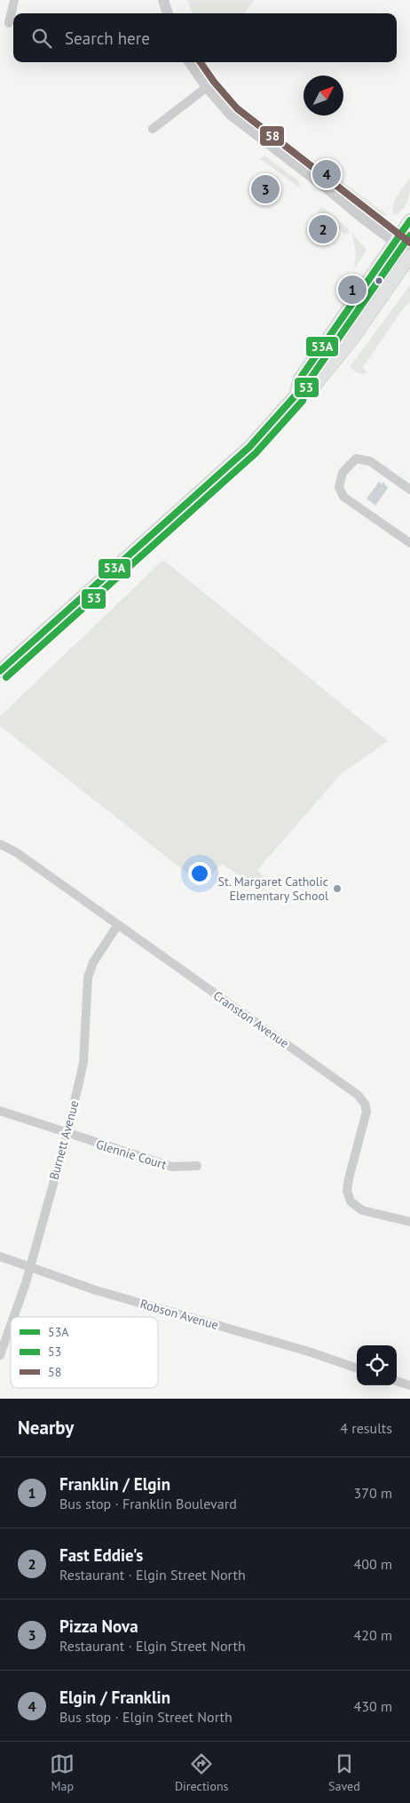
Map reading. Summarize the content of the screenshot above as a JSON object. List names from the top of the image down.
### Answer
{
  "streets": {
    "street": [
      "Cranston Avenue",
      "Burnett Avenue",
      "Glennie Court",
      "Robson Avenue"
    ]
  },
  "crossings": [
    ["Cranston Avenue", "Burnett Avenue"],
    ["Burnett Avenue", "Glennie Court"],
    ["Burnett Avenue", "Robson Avenue"]
  ],
  "places": ["St. Margaret Catholic Elementary School"],
  "lines": ["transit line 58", "transit line 53A", "transit line 53"],
  "legend": ["53A", "53", "58"],
  "north": "top right",
  "page": {
    "search": "Search here",
    "pins": [
      "4",
      "3",
      "2",
      "1"
    ],
    "heading": ["Nearby", "4 results"],
    "list": [
      {
        "mark": "1",
        "name": "Franklin / Elgin",
        "note": "Bus stop · Franklin Boulevard",
        "value": "370 m"
      },
      {
        "mark": "2",
        "name": "Fast Eddie's",
        "note": "Restaurant · Elgin Street North",
        "value": "400 m"
      },
      {
        "mark": "3",
        "name": "Pizza Nova",
        "note": "Restaurant · Elgin Street North",
        "value": "420 m"
      },
      {
        "mark": "4",
        "name": "Elgin / Franklin",
        "note": "Bus stop · Elgin Street North",
        "value": "430 m"
      }
    ],
    "nav": ["Map", "Directions", "Saved"]
  }
}
